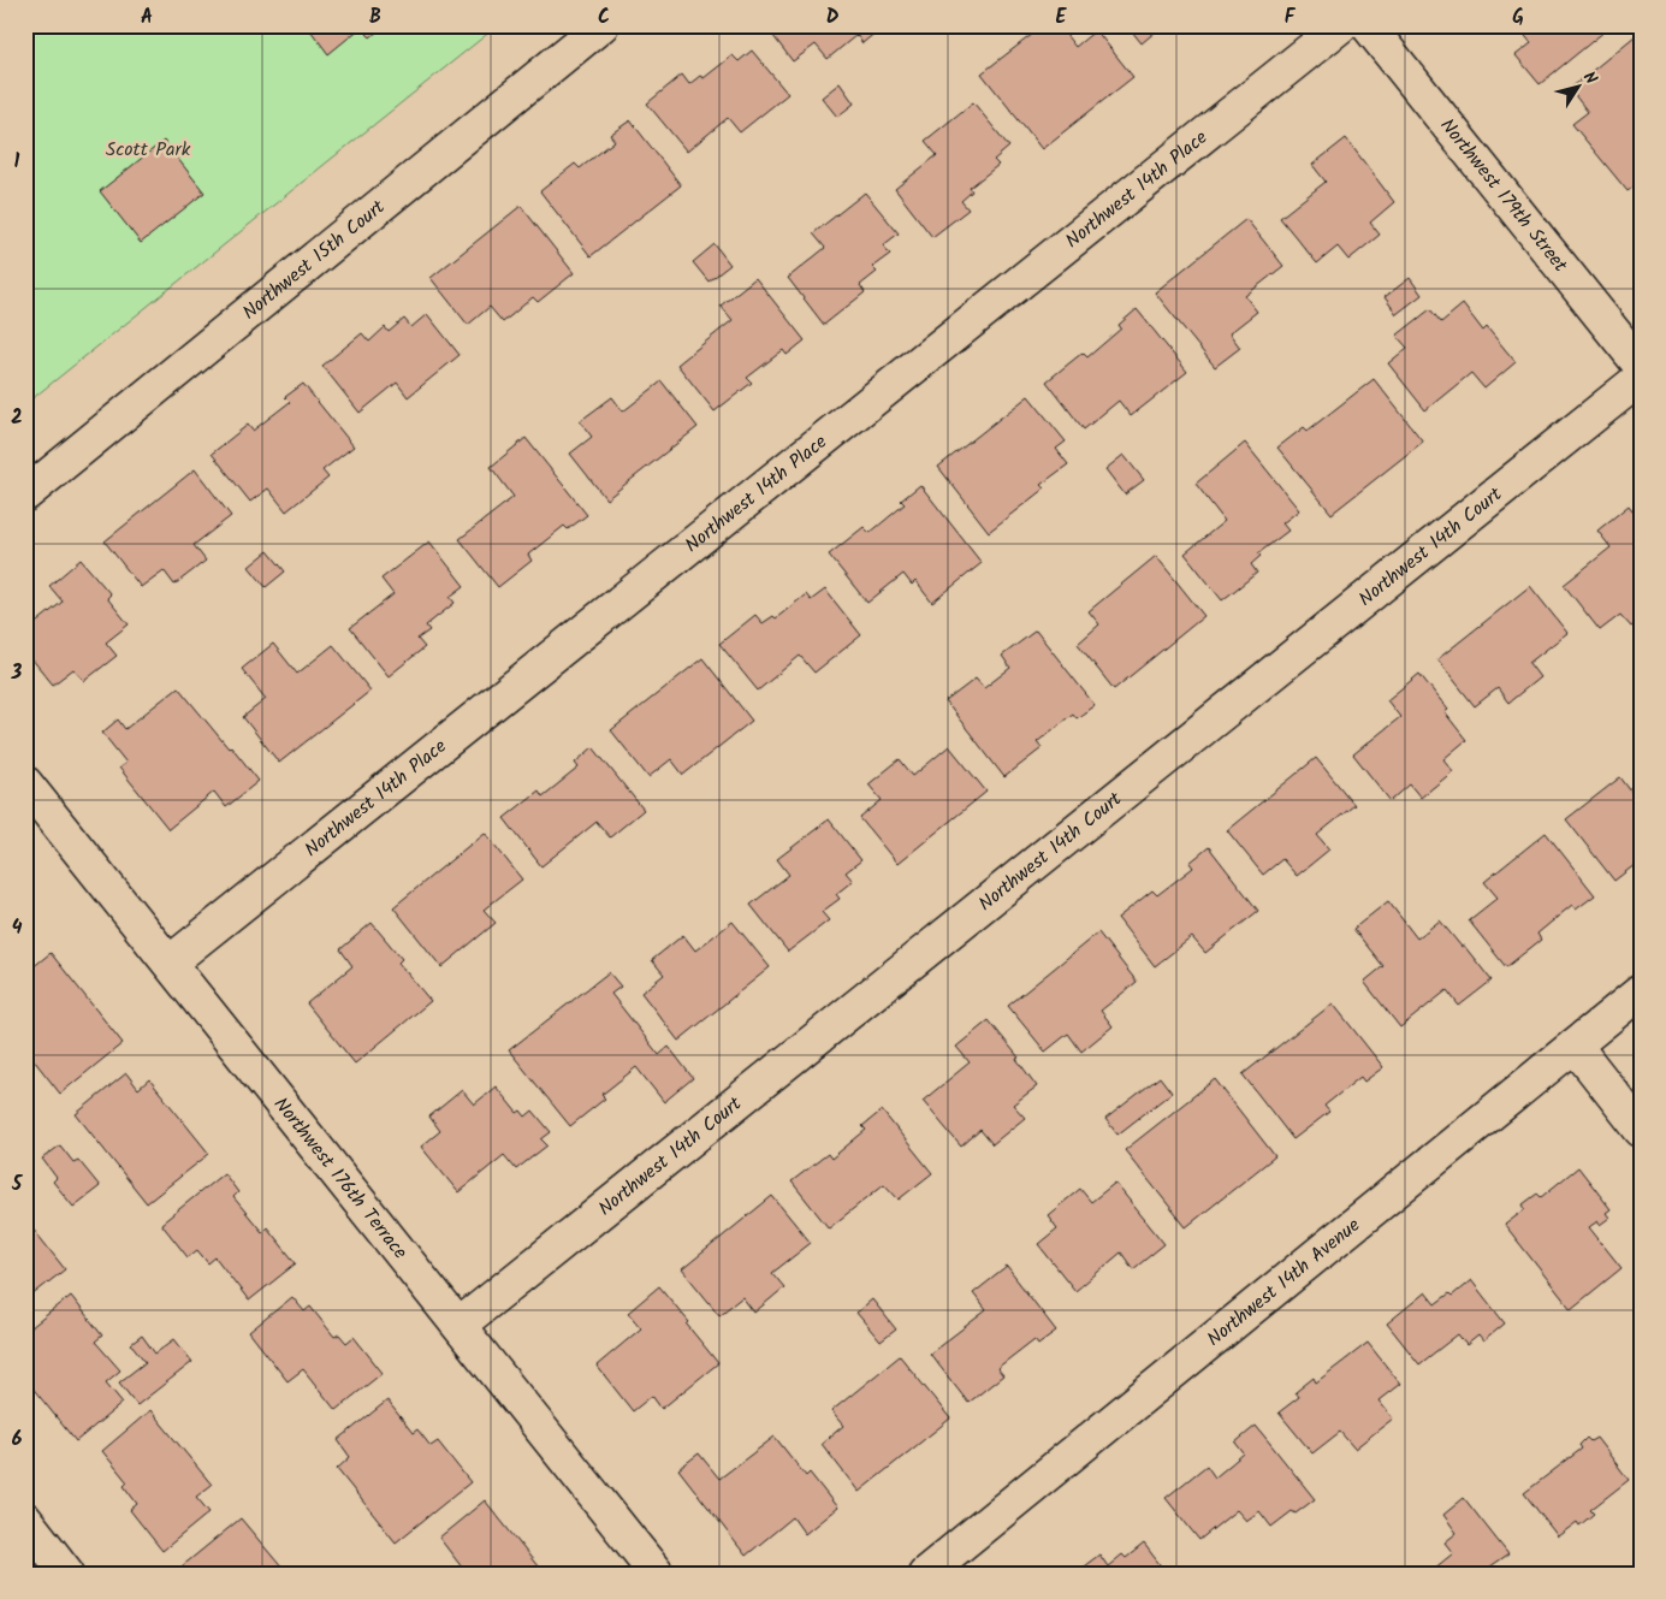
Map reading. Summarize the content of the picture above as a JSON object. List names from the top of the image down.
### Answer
{
  "streets": {
    "street": [
      "Northwest 14th Place",
      "Northwest 179th Street",
      "Northwest 15th Court",
      "Northwest 14th Court",
      "Northwest 176th Terrace",
      "Northwest 14th Avenue"
    ]
  },
  "crossings": [
    ["Northwest 14th Place", "Northwest 176th Terrace"],
    ["Northwest 14th Court", "Northwest 176th Terrace"]
  ],
  "parks": ["Scott Park"],
  "north": "top right",
  "grid": {
    "columns": [
      "A",
      "B",
      "C",
      "D",
      "E",
      "F",
      "G"
    ],
    "rows": [
      "1",
      "2",
      "3",
      "4",
      "5",
      "6"
    ]
  }
}
